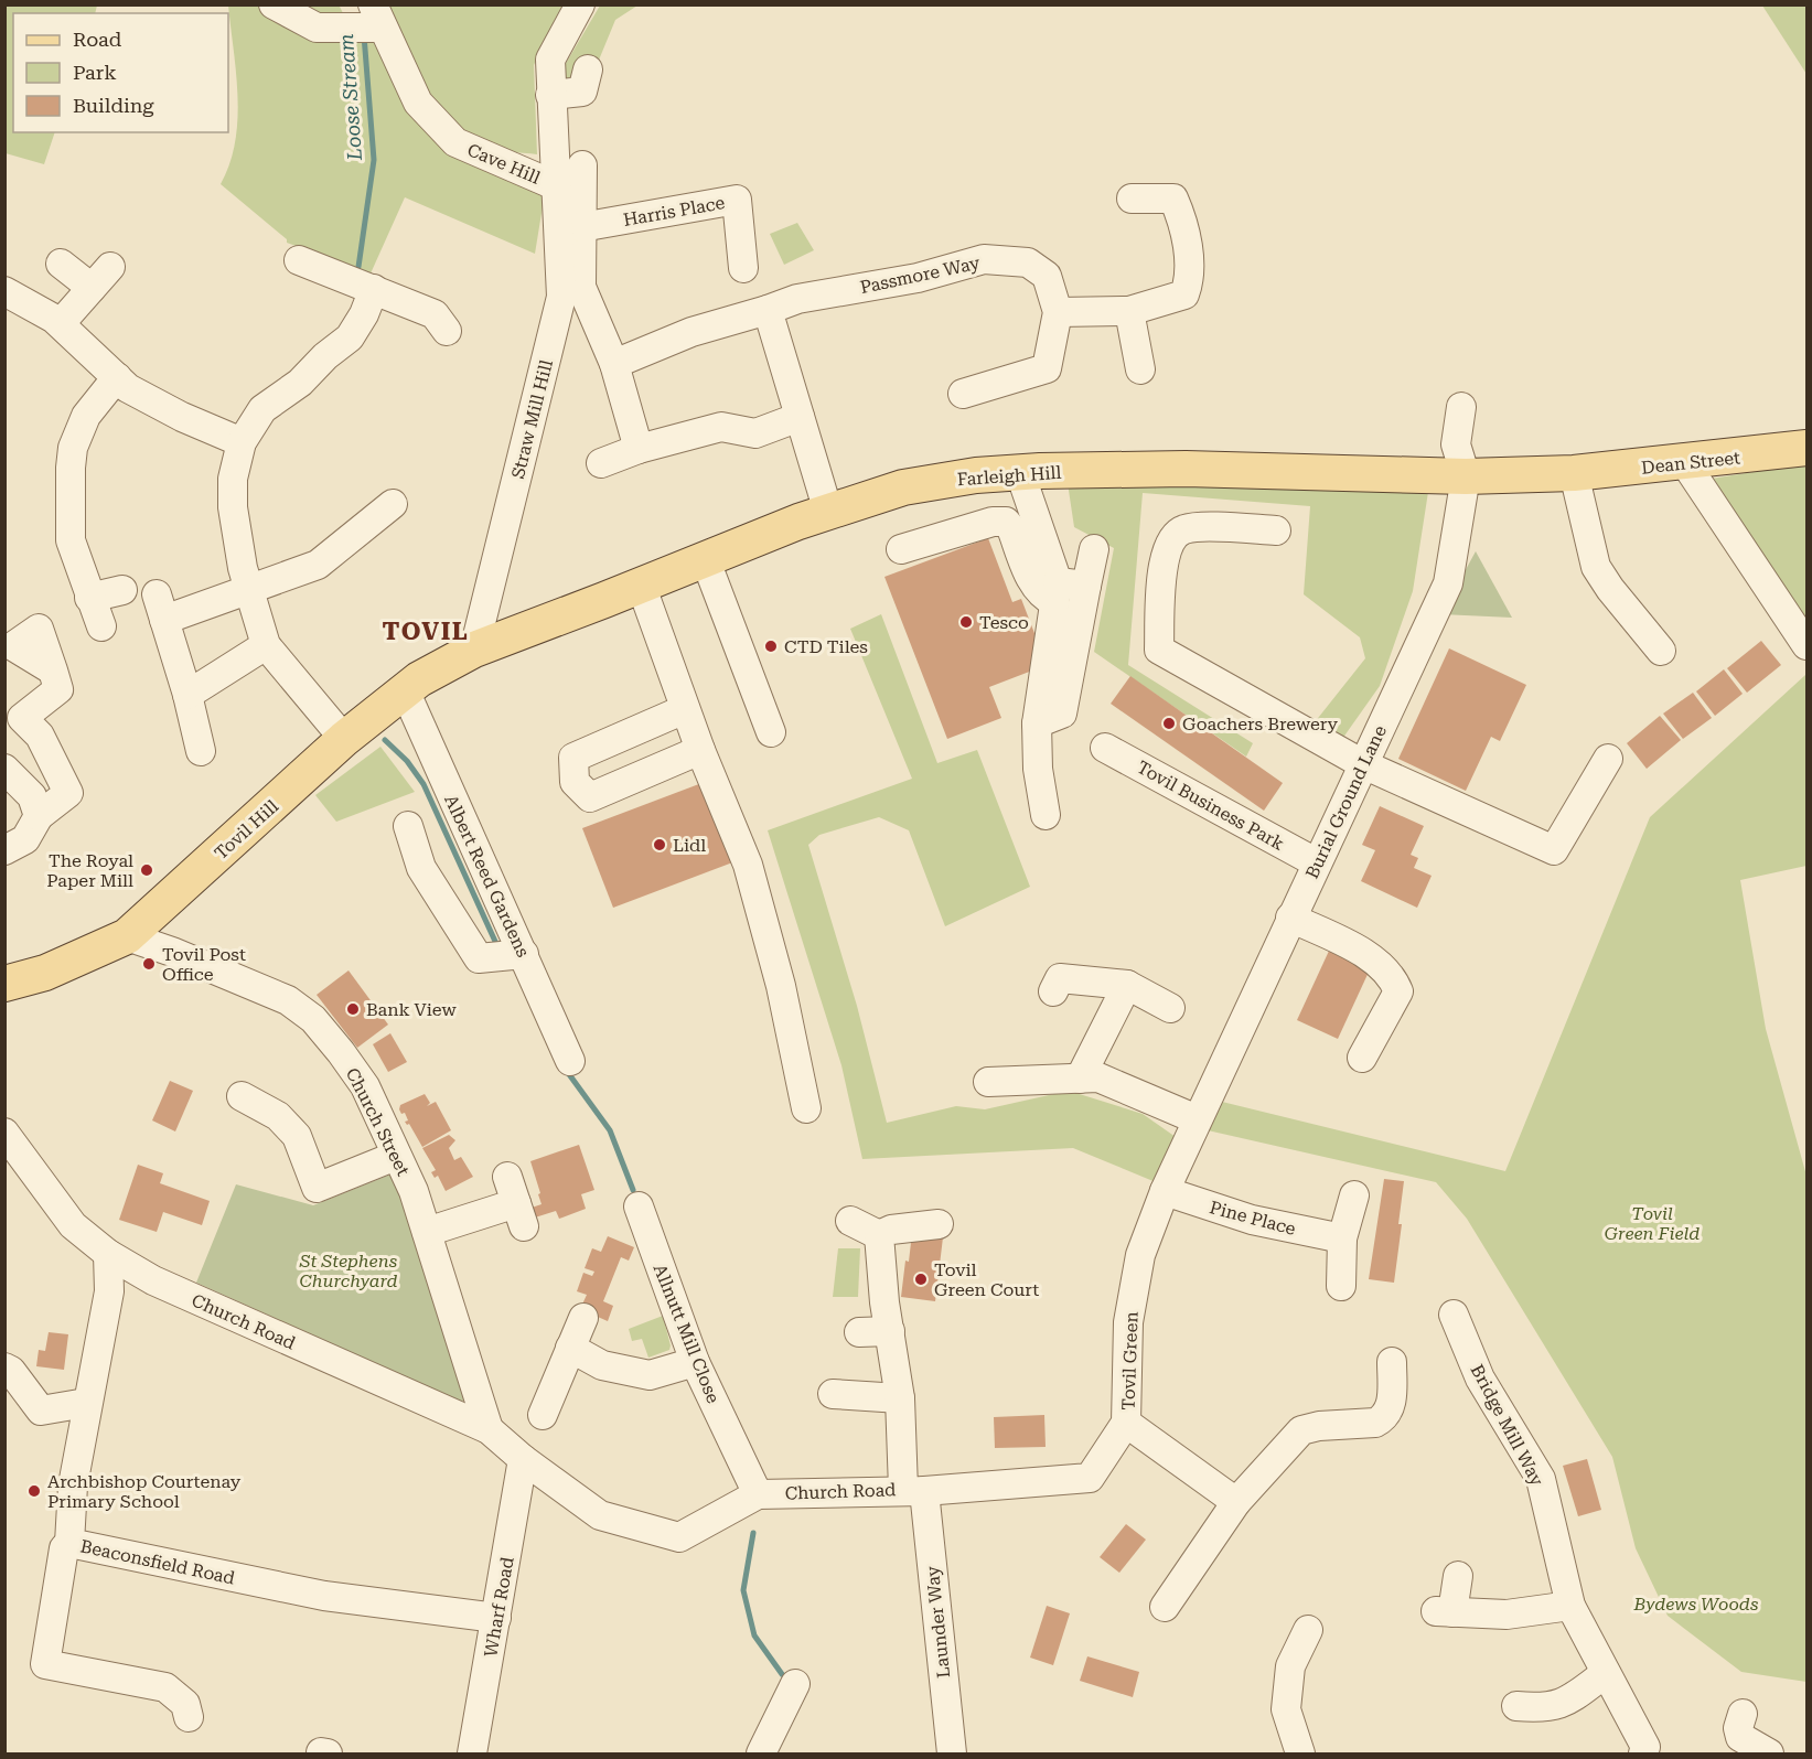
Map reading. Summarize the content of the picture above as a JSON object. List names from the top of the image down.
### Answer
{
  "streets": {
    "main road": ["Dean Street", "Farleigh Hill", "Tovil Hill"],
    "street": [
      "Cave Hill",
      "Harris Place",
      "Passmore Way",
      "Straw Mill Hill",
      "Burial Ground Lane",
      "Tovil Business Park",
      "Albert Reed Gardens",
      "Church Street",
      "Pine Place",
      "Church Road",
      "Allnutt Mill Close",
      "Tovil Green",
      "Bridge Mill Way",
      "Beaconsfield Road",
      "Wharf Road",
      "Launder Way"
    ]
  },
  "crossings": [
    ["Cave Hill", "Straw Mill Hill"],
    ["Straw Mill Hill", "Farleigh Hill"],
    ["Straw Mill Hill", "Tovil Hill"],
    ["Dean Street", "Farleigh Hill"],
    ["Farleigh Hill", "Burial Ground Lane"],
    ["Farleigh Hill", "Tovil Hill"],
    ["Burial Ground Lane", "Tovil Business Park"],
    ["Burial Ground Lane", "Tovil Green"],
    ["Tovil Hill", "Albert Reed Gardens"],
    ["Tovil Hill", "Church Street"],
    ["Church Street", "Church Road"],
    ["Pine Place", "Tovil Green"],
    ["Church Road", "Allnutt Mill Close"],
    ["Church Road", "Tovil Green"],
    ["Church Road", "Beaconsfield Road"],
    ["Church Road", "Wharf Road"],
    ["Church Road", "Launder Way"],
    ["Tovil Green", "Launder Way"],
    ["Beaconsfield Road", "Wharf Road"]
  ],
  "districts": ["TOVIL"],
  "water": ["Loose Stream"],
  "parks": ["Tovil Green Field", "St Stephens Churchyard", "Bydews Woods"],
  "places": [
    "Tesco",
    "CTD Tiles",
    "Goachers Brewery",
    "Lidl",
    "The Royal Paper Mill",
    "Tovil Post Office",
    "Bank View",
    "Tovil Green Court",
    "Archbishop Courtenay Primary School"
  ],
  "legend": ["Road", "Park", "Building"]
}
